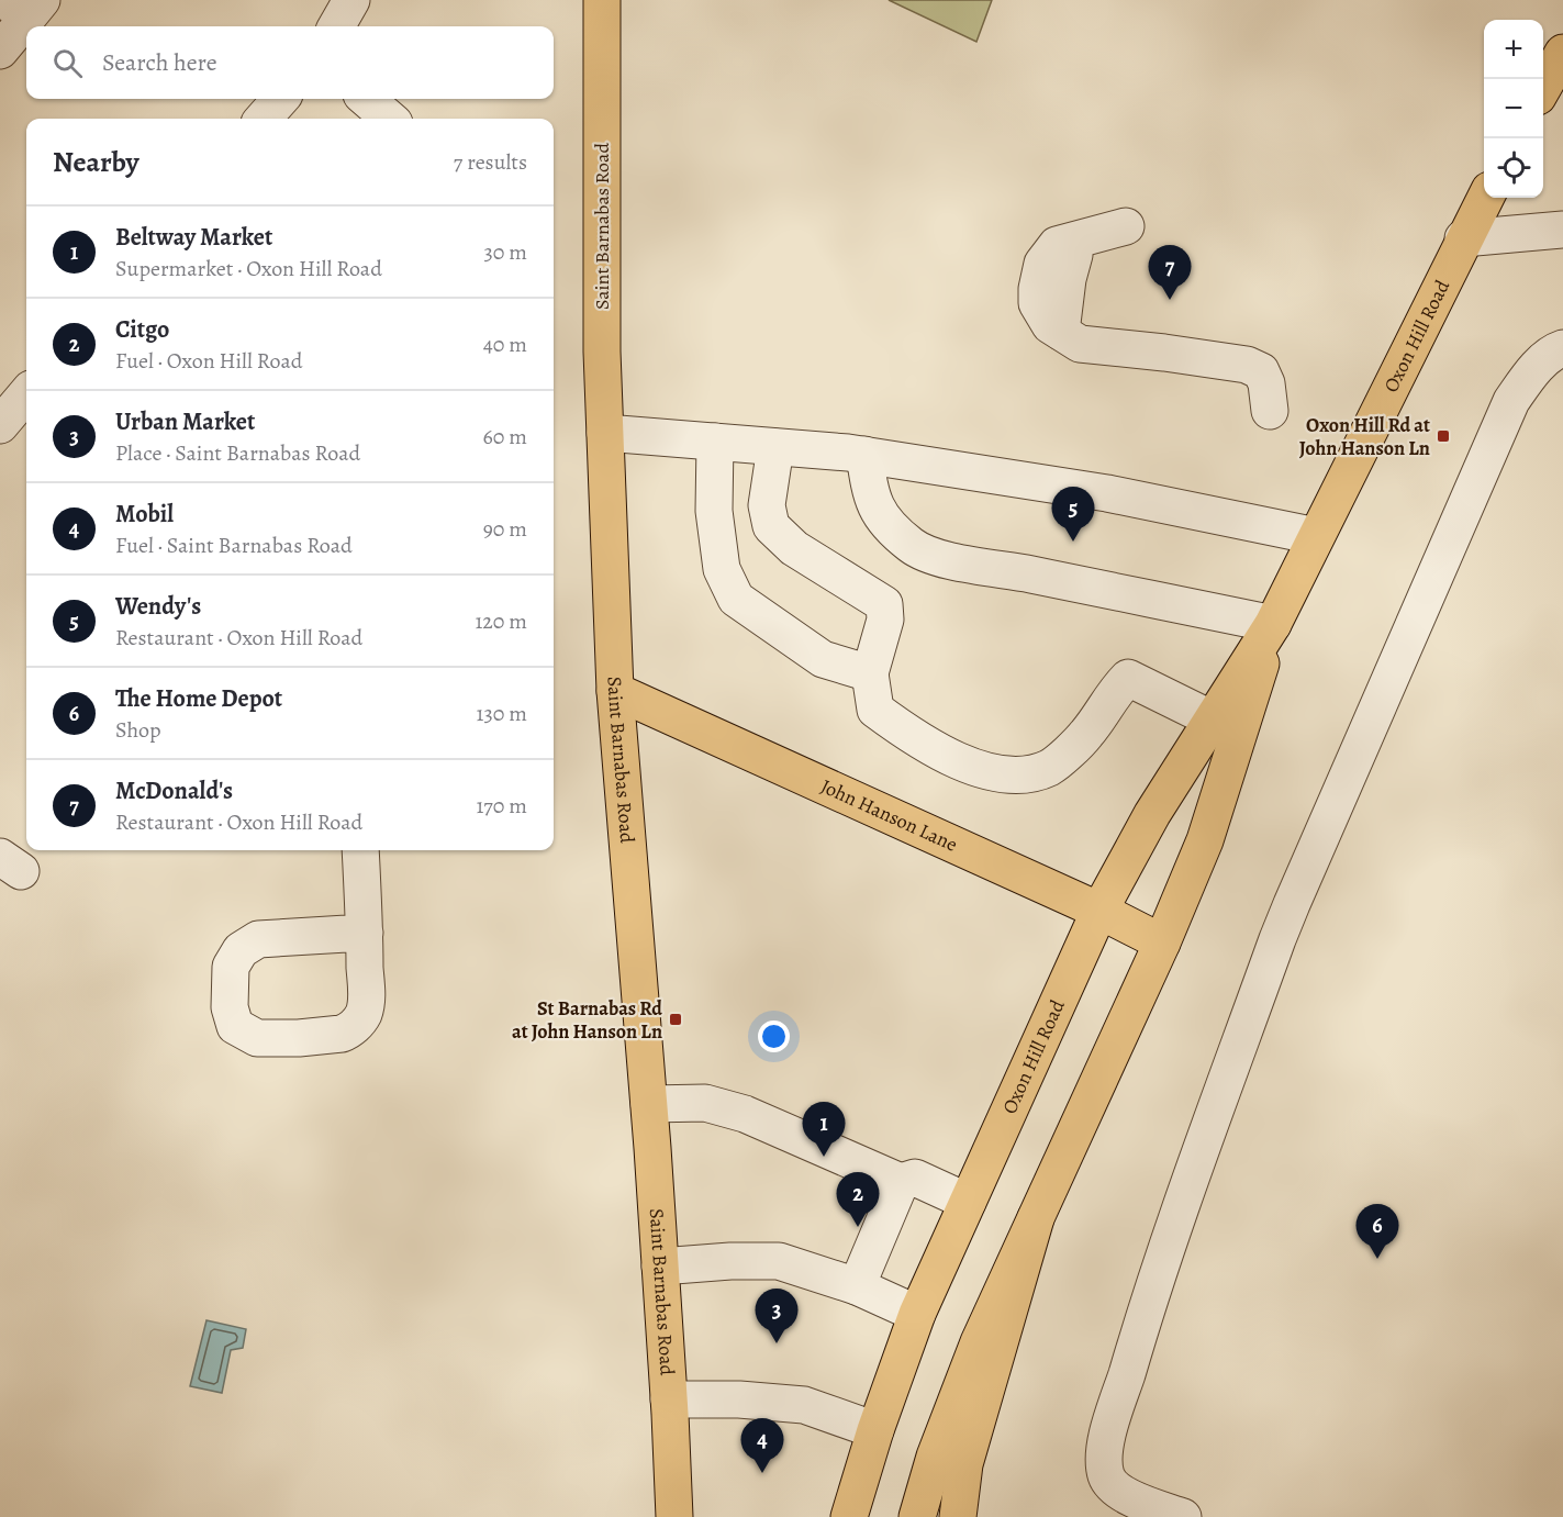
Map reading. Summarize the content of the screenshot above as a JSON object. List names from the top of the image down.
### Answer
{
  "streets": {
    "main road": ["Saint Barnabas Road", "Oxon Hill Road", "John Hanson Lane"]
  },
  "crossings": [
    ["Saint Barnabas Road", "John Hanson Lane"],
    ["Oxon Hill Road", "John Hanson Lane"]
  ],
  "places": {
    "transit": ["Oxon Hill Rd at John Hanson Ln", "St Barnabas Rd at John Hanson Ln"]
  },
  "page": {
    "map_buttons": ["+", "−"],
    "search": "Search here",
    "heading": ["Nearby", "7 results"],
    "list": [
      {
        "mark": "1",
        "name": "Beltway Market",
        "note": "Supermarket · Oxon Hill Road",
        "value": "30 m"
      },
      {
        "mark": "2",
        "name": "Citgo",
        "note": "Fuel · Oxon Hill Road",
        "value": "40 m"
      },
      {
        "mark": "3",
        "name": "Urban Market",
        "note": "Place · Saint Barnabas Road",
        "value": "60 m"
      },
      {
        "mark": "4",
        "name": "Mobil",
        "note": "Fuel · Saint Barnabas Road",
        "value": "90 m"
      },
      {
        "mark": "5",
        "name": "Wendy's",
        "note": "Restaurant · Oxon Hill Road",
        "value": "120 m"
      },
      {
        "mark": "6",
        "name": "The Home Depot",
        "note": "Shop",
        "value": "130 m"
      },
      {
        "mark": "7",
        "name": "McDonald's",
        "note": "Restaurant · Oxon Hill Road",
        "value": "170 m"
      }
    ],
    "pins": [
      "7",
      "5",
      "1",
      "2",
      "6",
      "3",
      "4"
    ]
  }
}
